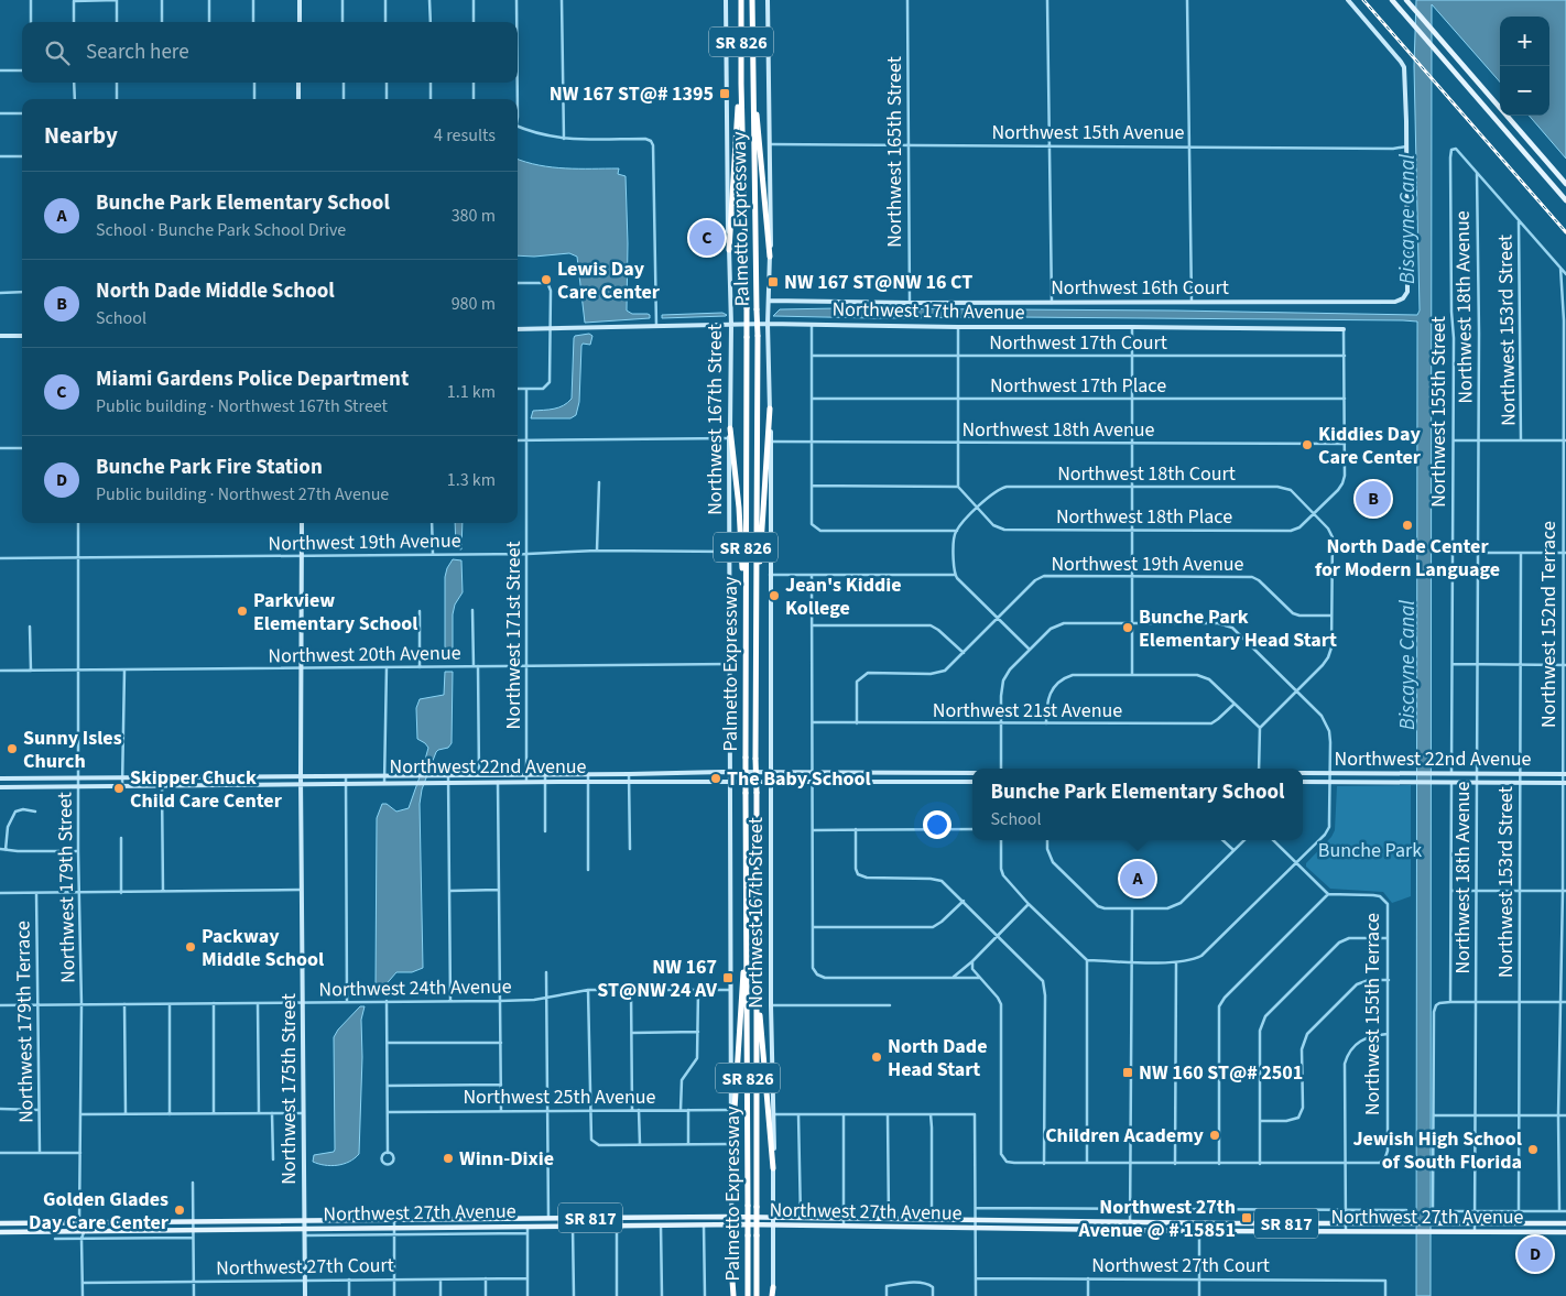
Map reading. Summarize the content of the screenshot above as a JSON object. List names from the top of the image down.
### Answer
{
  "streets": {
    "highway": ["SR 826", "Palmetto Expressway"],
    "main road": ["Northwest 27th Avenue", "SR 817"],
    "street": [
      "Northwest 15th Avenue",
      "Northwest 165th Street",
      "Northwest 16th Court",
      "Northwest 18th Avenue",
      "Northwest 17th Avenue",
      "Northwest 153rd Street",
      "Northwest 17th Court",
      "Northwest 17th Place",
      "Northwest 155th Street",
      "Northwest 167th Street",
      "Northwest 18th Court",
      "Northwest 18th Place",
      "Northwest 19th Avenue",
      "Northwest 152nd Terrace",
      "Northwest 171st Street",
      "Northwest 20th Avenue",
      "Northwest 21st Avenue",
      "Northwest 22nd Avenue",
      "Northwest 179th Street",
      "Northwest 24th Avenue",
      "Northwest 155th Terrace",
      "Northwest 179th Terrace",
      "Northwest 175th Street",
      "Northwest 25th Avenue",
      "Northwest 27th Court"
    ]
  },
  "crossings": [
    ["Northwest 15th Avenue", "Northwest 165th Street"],
    ["Northwest 15th Avenue", "Northwest 16th Court"],
    ["Northwest 15th Avenue", "Northwest 167th Street"],
    ["Northwest 165th Street", "Northwest 16th Court"],
    ["Northwest 16th Court", "Northwest 167th Street"],
    ["Northwest 18th Avenue", "Northwest 155th Street"],
    ["Northwest 18th Avenue", "Northwest 167th Street"],
    ["Northwest 18th Avenue", "Northwest 18th Place"],
    ["Northwest 18th Avenue", "Northwest 22nd Avenue"],
    ["Northwest 18th Avenue", "Northwest 27th Avenue"],
    ["Northwest 17th Avenue", "Northwest 167th Street"],
    ["Northwest 17th Avenue", "Northwest 18th Place"],
    ["Northwest 153rd Street", "Northwest 22nd Avenue"],
    ["Northwest 153rd Street", "Northwest 27th Avenue"],
    ["Northwest 17th Court", "Northwest 18th Place"],
    ["Northwest 17th Place", "Northwest 18th Place"],
    ["Northwest 155th Street", "Northwest 22nd Avenue"],
    ["Northwest 167th Street", "Northwest 19th Avenue"],
    ["Northwest 167th Street", "Northwest 20th Avenue"],
    ["Northwest 167th Street", "Northwest 22nd Avenue"],
    ["Northwest 167th Street", "Northwest 24th Avenue"],
    ["Northwest 167th Street", "Northwest 25th Avenue"],
    ["Northwest 167th Street", "Northwest 27th Avenue"],
    ["Northwest 18th Court", "Northwest 18th Place"],
    ["Northwest 18th Court", "Northwest 19th Avenue"],
    ["Northwest 19th Avenue", "Northwest 171st Street"],
    ["Northwest 19th Avenue", "Northwest 179th Street"],
    ["Northwest 19th Avenue", "Northwest 175th Street"],
    ["Northwest 152nd Terrace", "Northwest 22nd Avenue"],
    ["Northwest 152nd Terrace", "Northwest 27th Avenue"],
    ["Northwest 171st Street", "Northwest 20th Avenue"],
    ["Northwest 171st Street", "Northwest 22nd Avenue"],
    ["Northwest 20th Avenue", "Northwest 179th Street"],
    ["Northwest 20th Avenue", "Northwest 175th Street"],
    ["Northwest 22nd Avenue", "Northwest 179th Street"],
    ["Northwest 22nd Avenue", "Northwest 175th Street"],
    ["Northwest 179th Street", "Northwest 24th Avenue"],
    ["Northwest 179th Street", "Northwest 27th Avenue"],
    ["Northwest 24th Avenue", "Northwest 179th Terrace"],
    ["Northwest 24th Avenue", "Northwest 175th Street"],
    ["Northwest 175th Street", "Northwest 27th Avenue"],
    ["Northwest 175th Street", "Northwest 27th Court"]
  ],
  "water": ["Biscayne Canal"],
  "parks": ["Bunche Park"],
  "places": {
    "transit": [
      "NW 167 ST@# 1395",
      "NW 167 ST@NW 16 CT",
      "NW 167 ST@NW 24 AV",
      "NW 160 ST@# 2501",
      "Northwest 27th Avenue @ # 15851"
    ],
    "other": [
      "Lewis Day Care Center",
      "Kiddies Day Care Center",
      "North Dade Center for Modern Language",
      "Jean's Kiddie Kollege",
      "Parkview Elementary School",
      "Bunche Park Elementary Head Start",
      "Sunny Isles Church",
      "The Baby School",
      "Skipper Chuck Child Care Center",
      "Packway Middle School",
      "North Dade Head Start",
      "Children Academy",
      "Jewish High School of South Florida",
      "Winn-Dixie",
      "Golden Glades Day Care Center"
    ]
  },
  "page": {
    "map_buttons": ["+", "−"],
    "search": "Search here",
    "heading": ["Nearby", "4 results"],
    "list": [
      {
        "mark": "A",
        "name": "Bunche Park Elementary School",
        "note": "School · Bunche Park School Drive",
        "value": "380 m"
      },
      {
        "mark": "B",
        "name": "North Dade Middle School",
        "note": "School",
        "value": "980 m"
      },
      {
        "mark": "C",
        "name": "Miami Gardens Police Department",
        "note": "Public building · Northwest 167th Street",
        "value": "1.1 km"
      },
      {
        "mark": "D",
        "name": "Bunche Park Fire Station",
        "note": "Public building · Northwest 27th Avenue",
        "value": "1.3 km"
      }
    ],
    "pins": [
      "C",
      "B",
      "A",
      "D"
    ],
    "popup": ["Bunche Park Elementary School", "School"]
  }
}
